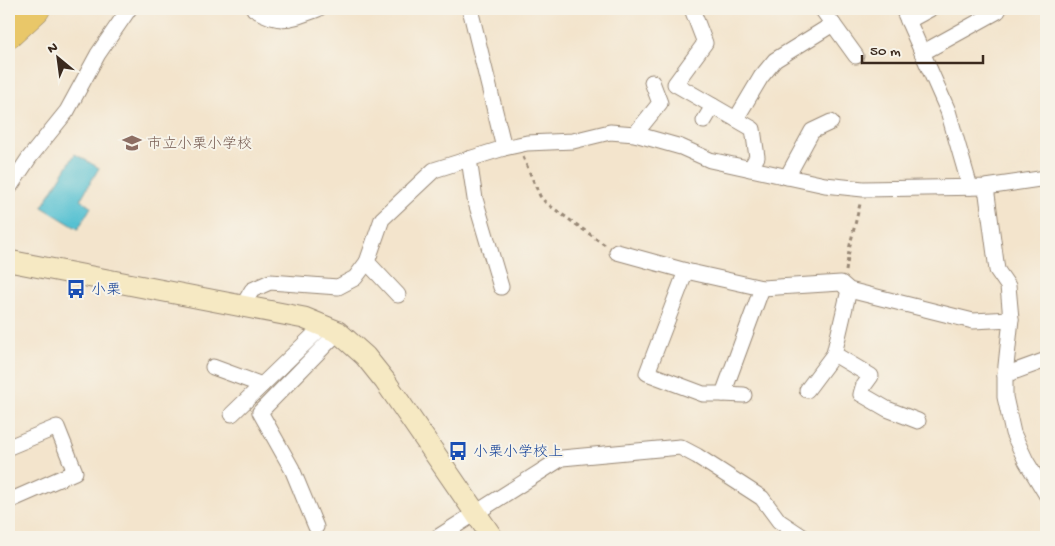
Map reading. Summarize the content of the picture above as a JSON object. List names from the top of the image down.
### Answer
{
  "places": {
    "school or university": ["市立小栗小学校"],
    "bus stop": ["小栗", "小栗小学校上"]
  },
  "scale_bar": "50 m",
  "north": "top left"
}
